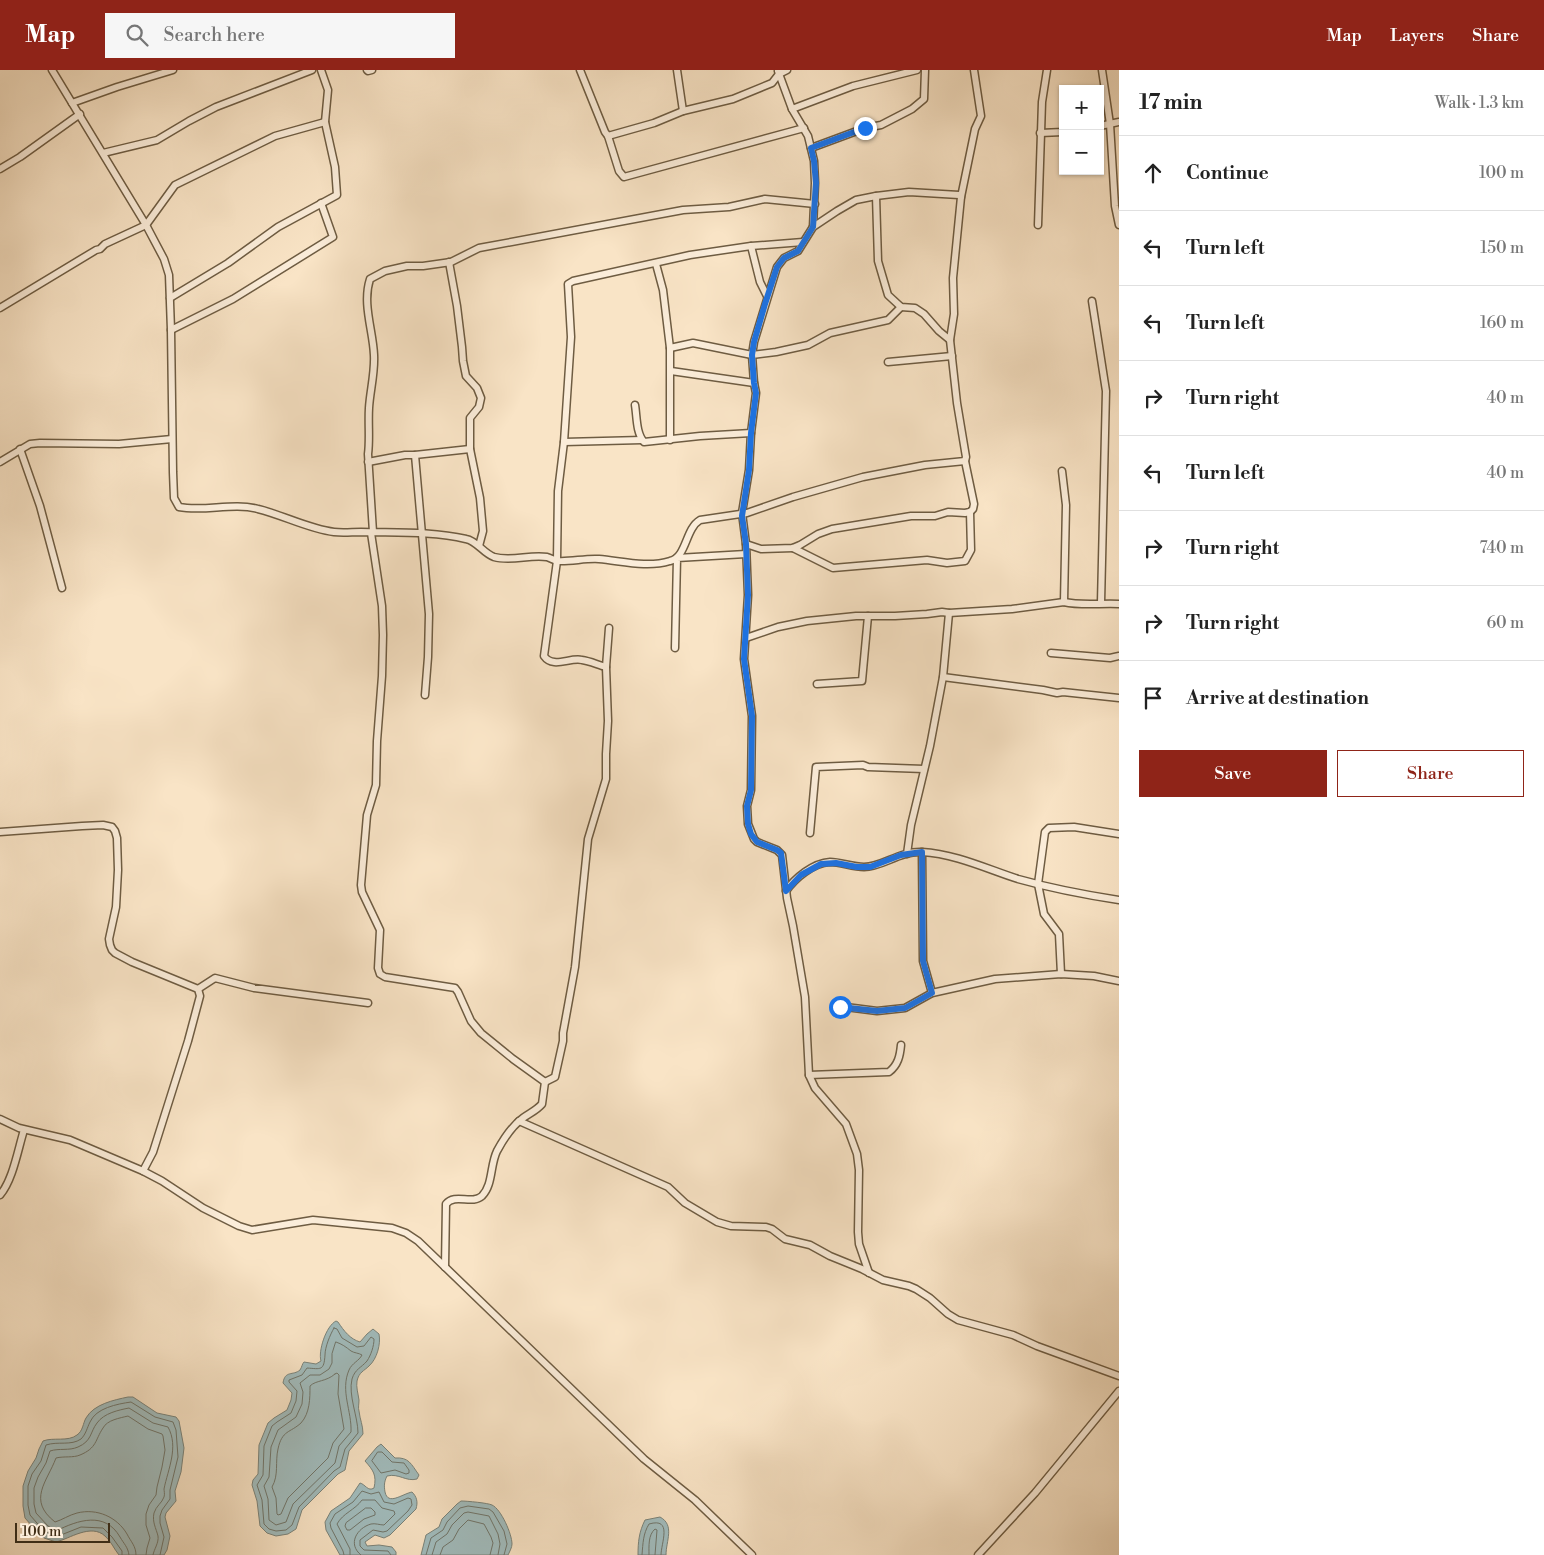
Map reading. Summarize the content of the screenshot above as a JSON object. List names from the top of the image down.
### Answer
{
  "scale_bar": "100 m",
  "page": {
    "header": "Map",
    "search": "Search here",
    "nav": ["Map", "Layers", "Share"],
    "heading": ["17 min", "Walk · 1.3 km"],
    "map_buttons": ["+", "−"],
    "list": [
      ["Continue", "100 m"],
      ["Turn left", "150 m"],
      ["Turn left", "160 m"],
      ["Turn right", "40 m"],
      ["Turn left", "40 m"],
      ["Turn right", "740 m"],
      ["Turn right", "60 m"],
      "Arrive at destination"
    ],
    "buttons": ["Save", "Share"],
    "scale": "100 m"
  }
}
